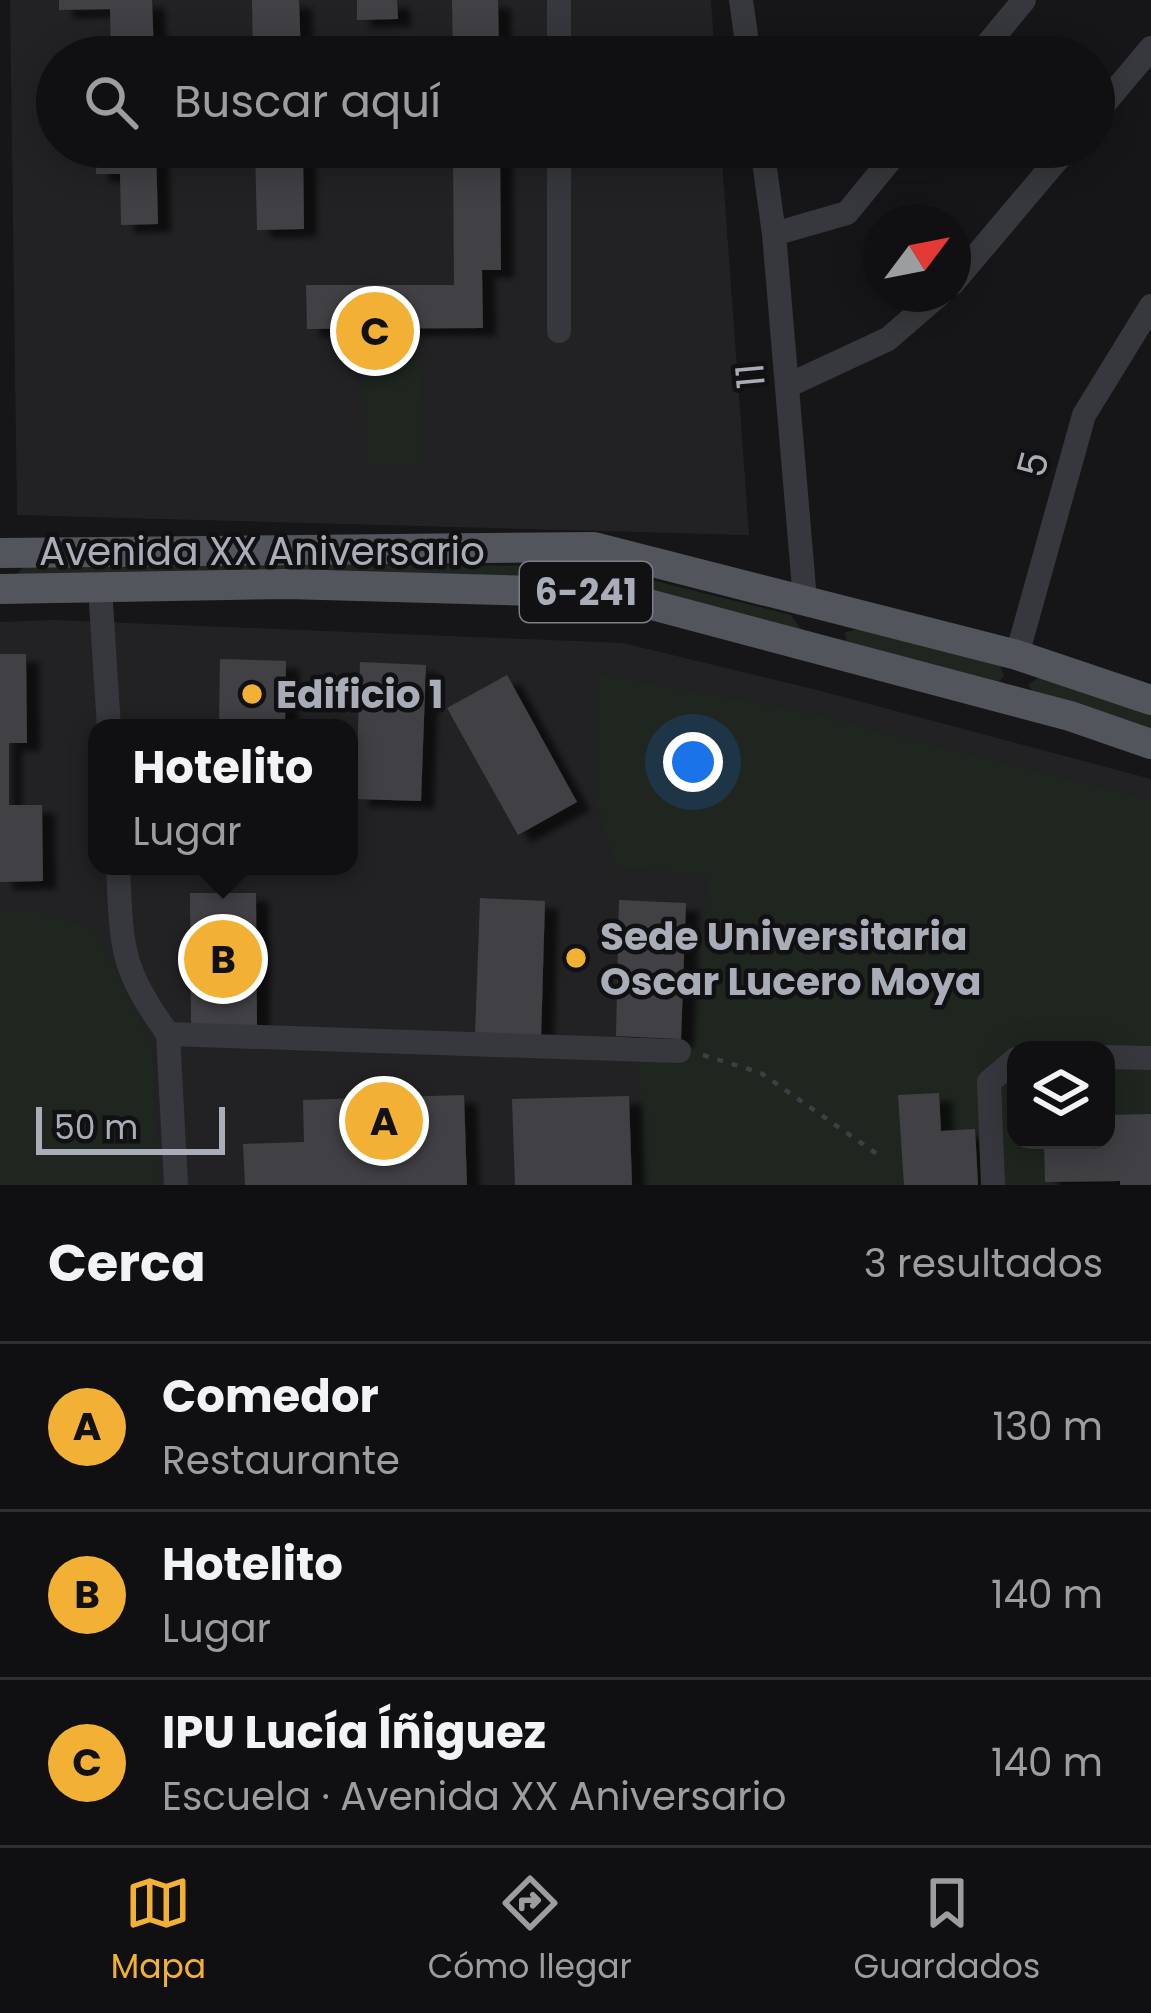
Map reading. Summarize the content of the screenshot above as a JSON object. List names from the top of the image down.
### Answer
{
  "streets": {
    "main road": ["Avenida XX Aniversario", "6-241"],
    "street": ["11", "5"]
  },
  "crossings": [
    ["11", "Avenida XX Aniversario"],
    ["5", "Avenida XX Aniversario"]
  ],
  "places": ["Edificio 1", "Sede Universitaria Oscar Lucero Moya"],
  "scale_bar": "50 m",
  "north": "top right",
  "page": {
    "search": "Buscar aquí",
    "pins": ["C", "B", "A"],
    "popup": ["Hotelito", "Lugar"],
    "scale": "50 m",
    "heading": ["Cerca", "3 resultados"],
    "list": [
      {
        "mark": "A",
        "name": "Comedor",
        "note": "Restaurante",
        "value": "130 m"
      },
      {
        "mark": "B",
        "name": "Hotelito",
        "note": "Lugar",
        "value": "140 m"
      },
      {
        "mark": "C",
        "name": "IPU Lucía Íñiguez",
        "note": "Escuela · Avenida XX Aniversario",
        "value": "140 m"
      }
    ],
    "nav": ["Mapa", "Cómo llegar", "Guardados"]
  }
}
